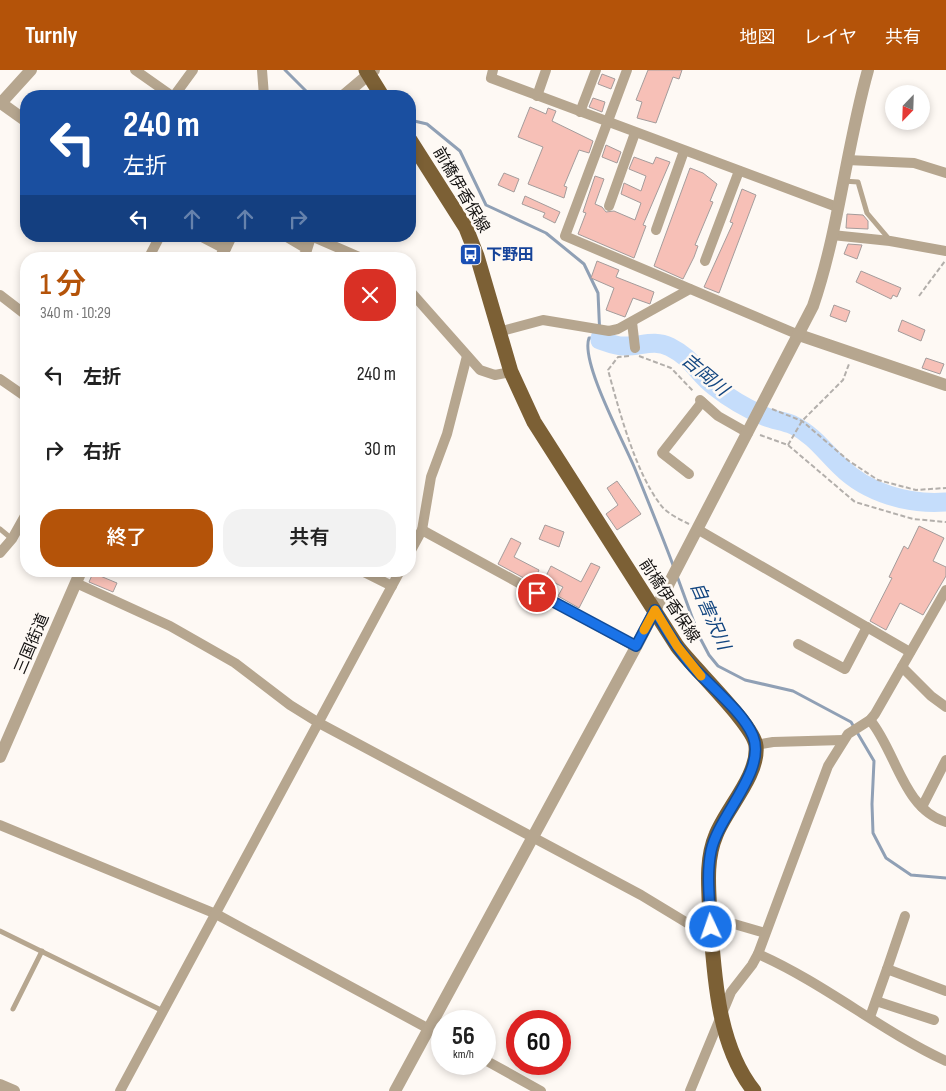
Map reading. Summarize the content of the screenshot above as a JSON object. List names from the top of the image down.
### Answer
{
  "streets": {
    "main road": ["前橋伊香保線"],
    "street": ["三国街道"]
  },
  "water": ["吉岡川", "自害沢川"],
  "places": {
    "bus stop": ["下野田"]
  },
  "north": "bottom left",
  "page": {
    "header": "Turnly",
    "nav": ["地図", "レイヤ", "共有"],
    "turn": ["240 m", "左折"],
    "heading": ["1 分", "340 m · 10:29"],
    "list": [
      {
        "name": "左折",
        "value": "240 m"
      },
      {
        "name": "右折",
        "value": "30 m"
      }
    ],
    "buttons": ["終了", "共有"],
    "speed": "56 km/h",
    "limit": "60"
  }
}
